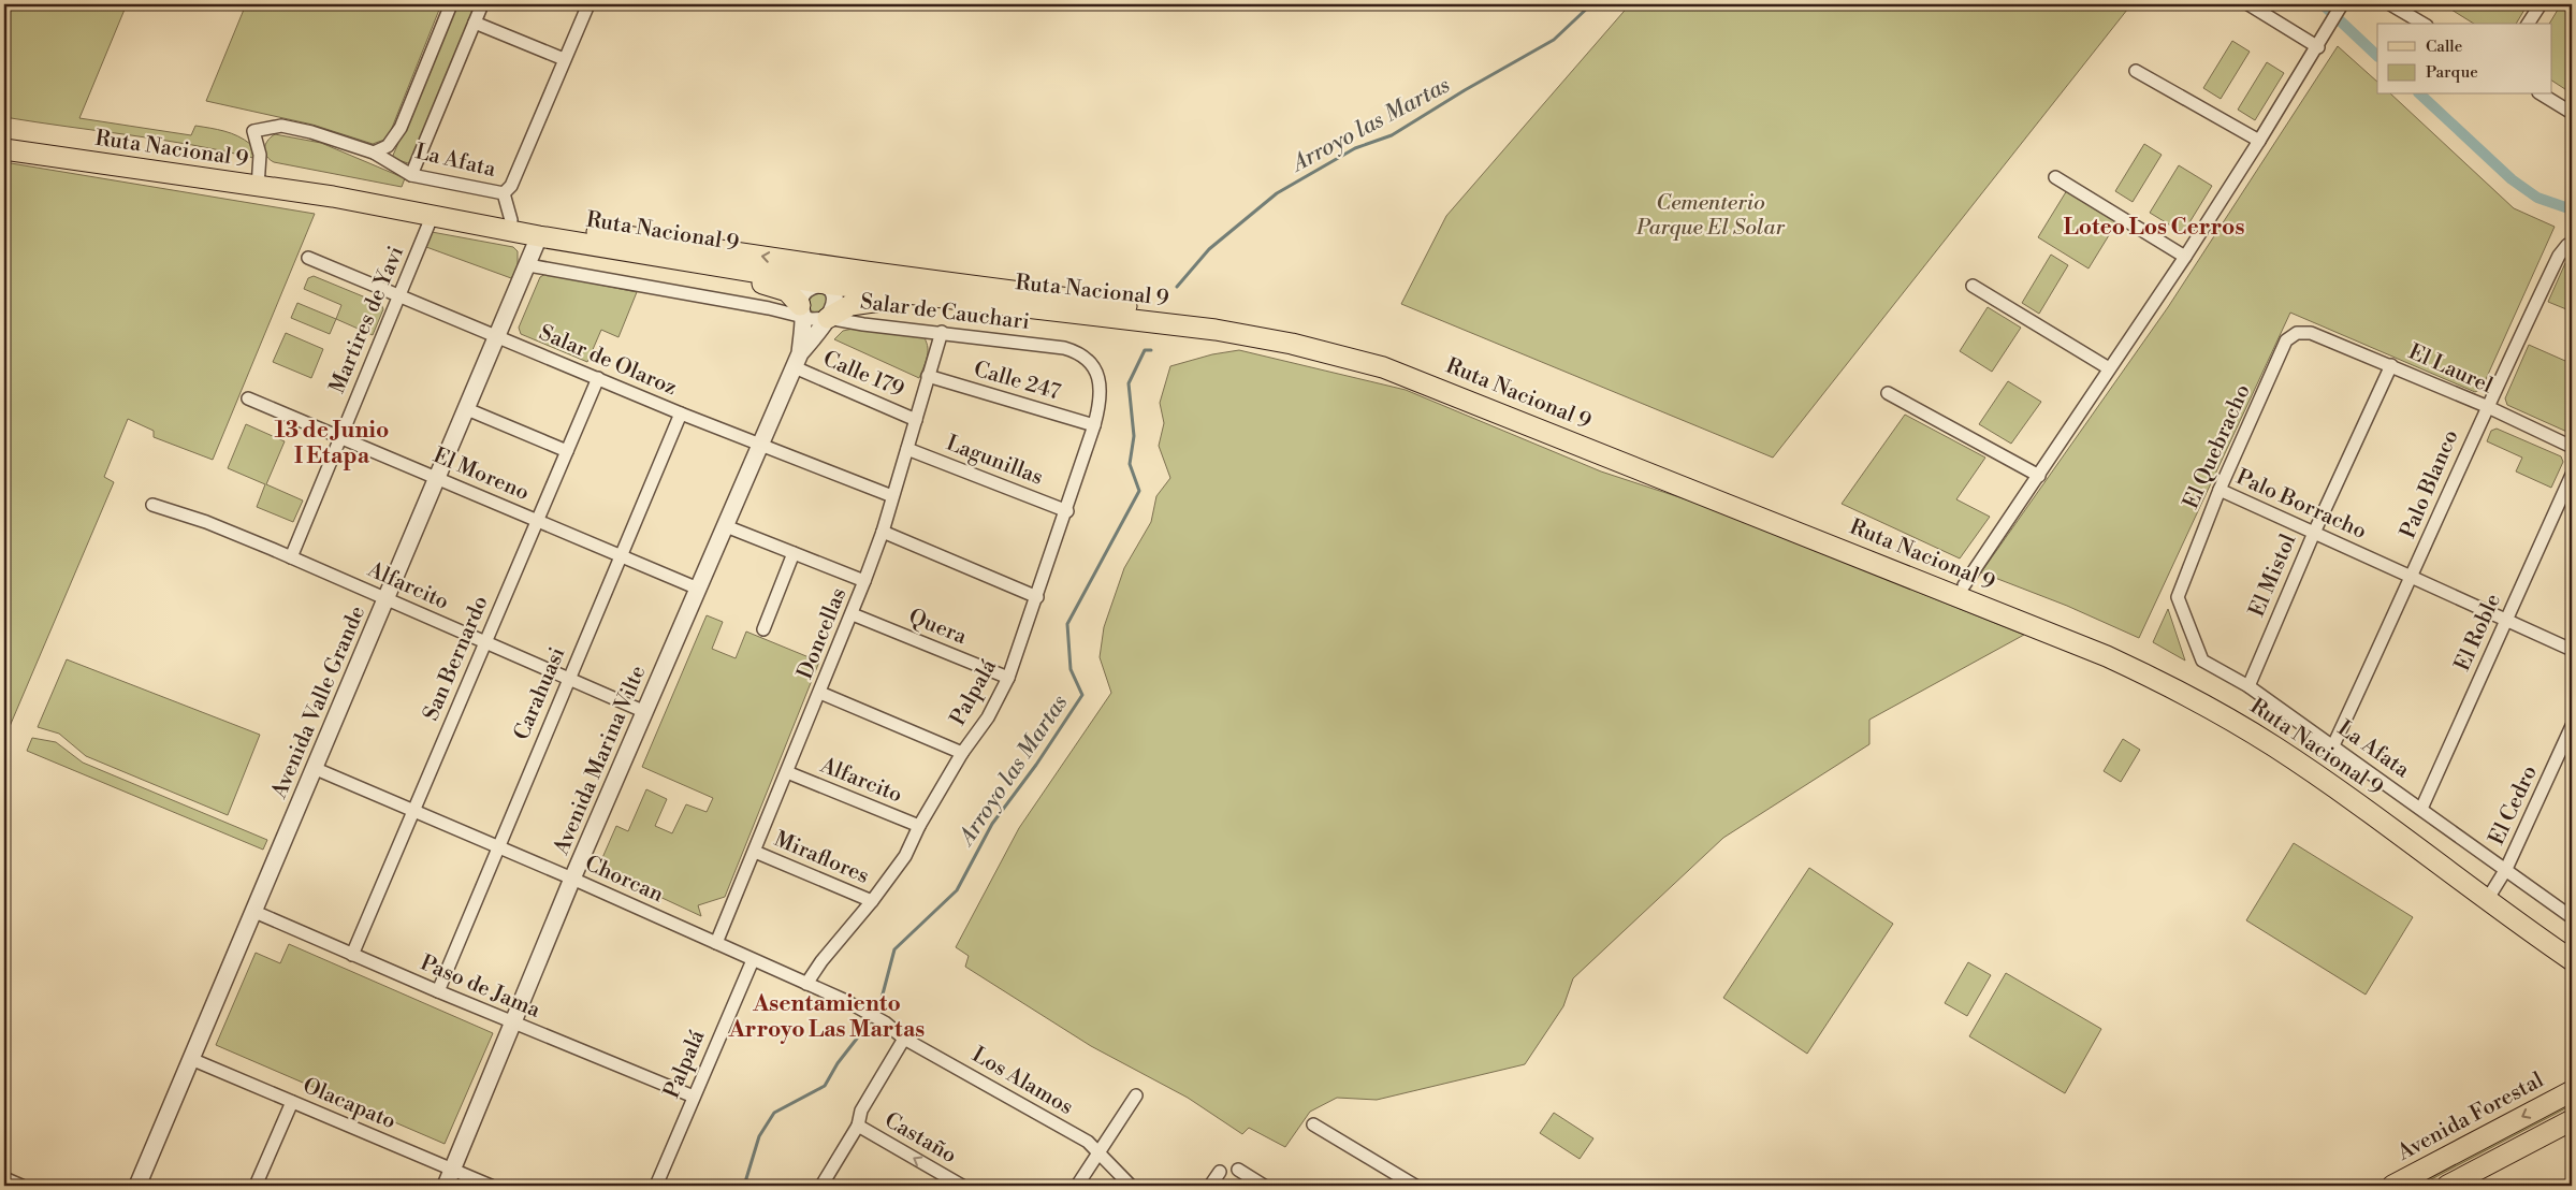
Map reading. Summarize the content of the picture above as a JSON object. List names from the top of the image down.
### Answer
{
  "streets": {
    "main road": ["Ruta Nacional 9", "Avenida Forestal"],
    "street": [
      "La Afata",
      "Salar de Cauchari",
      "Martires de Yavi",
      "Salar de Olaroz",
      "El Laurel",
      "Calle 179",
      "Calle 247",
      "El Quebracho",
      "Lagunillas",
      "El Moreno",
      "Palo Blanco",
      "Palo Borracho",
      "El Mistol",
      "Alfarcito",
      "Quera",
      "El Roble",
      "Doncellas",
      "San Bernardo",
      "Palpalá",
      "Carahuasi",
      "Avenida Valle Grande",
      "Avenida Marina Vilte",
      "El Cedro",
      "Miraflores",
      "Chorcan",
      "Paso de Jama",
      "Los Alamos",
      "Olacapato",
      "Castaño"
    ]
  },
  "crossings": [
    ["Ruta Nacional 9", "La Afata"],
    ["Ruta Nacional 9", "Salar de Cauchari"],
    ["Ruta Nacional 9", "Martires de Yavi"],
    ["Ruta Nacional 9", "Avenida Valle Grande"],
    ["Ruta Nacional 9", "Avenida Marina Vilte"],
    ["Ruta Nacional 9", "El Cedro"],
    ["La Afata", "El Quebracho"],
    ["La Afata", "Palo Blanco"],
    ["La Afata", "El Mistol"],
    ["La Afata", "El Roble"],
    ["La Afata", "El Cedro"],
    ["Salar de Cauchari", "Doncellas"],
    ["Salar de Cauchari", "Palpalá"],
    ["Salar de Cauchari", "Avenida Valle Grande"],
    ["Salar de Cauchari", "Avenida Marina Vilte"],
    ["Martires de Yavi", "Salar de Olaroz"],
    ["Martires de Yavi", "El Moreno"],
    ["Martires de Yavi", "Alfarcito"],
    ["Salar de Olaroz", "Doncellas"],
    ["Salar de Olaroz", "San Bernardo"],
    ["Salar de Olaroz", "Carahuasi"],
    ["Salar de Olaroz", "Avenida Valle Grande"],
    ["Salar de Olaroz", "Avenida Marina Vilte"],
    ["El Laurel", "El Quebracho"],
    ["El Laurel", "Palo Blanco"],
    ["El Laurel", "El Mistol"],
    ["Calle 179", "Doncellas"],
    ["Calle 179", "Avenida Marina Vilte"],
    ["Calle 247", "Doncellas"],
    ["Calle 247", "Palpalá"],
    ["El Quebracho", "Palo Borracho"],
    ["Lagunillas", "Doncellas"],
    ["Lagunillas", "Palpalá"],
    ["El Moreno", "San Bernardo"],
    ["El Moreno", "Carahuasi"],
    ["El Moreno", "Avenida Valle Grande"],
    ["El Moreno", "Avenida Marina Vilte"],
    ["Palo Blanco", "Palo Borracho"],
    ["Palo Borracho", "El Mistol"],
    ["Palo Borracho", "El Roble"],
    ["Alfarcito", "Doncellas"],
    ["Alfarcito", "San Bernardo"],
    ["Alfarcito", "Palpalá"],
    ["Alfarcito", "Carahuasi"],
    ["Alfarcito", "Avenida Valle Grande"],
    ["Alfarcito", "Avenida Marina Vilte"],
    ["Quera", "Doncellas"],
    ["Quera", "Palpalá"],
    ["Doncellas", "Miraflores"],
    ["Doncellas", "Chorcan"],
    ["San Bernardo", "Chorcan"],
    ["San Bernardo", "Paso de Jama"],
    ["Palpalá", "Miraflores"],
    ["Palpalá", "Chorcan"],
    ["Palpalá", "Paso de Jama"],
    ["Carahuasi", "Chorcan"],
    ["Carahuasi", "Paso de Jama"],
    ["Avenida Valle Grande", "Chorcan"],
    ["Avenida Valle Grande", "Paso de Jama"],
    ["Avenida Valle Grande", "Olacapato"],
    ["Avenida Marina Vilte", "Chorcan"],
    ["Avenida Marina Vilte", "Paso de Jama"],
    ["Avenida Marina Vilte", "Olacapato"],
    ["Chorcan", "Los Alamos"]
  ],
  "one_way": ["Castaño"],
  "districts": ["Loteo Los Cerros", "13 de Junio I Etapa", "Asentamiento Arroyo Las Martas"],
  "water": ["Arroyo las Martas"],
  "parks": ["Cementerio Parque El Solar"],
  "legend": ["Calle", "Parque"]
}
